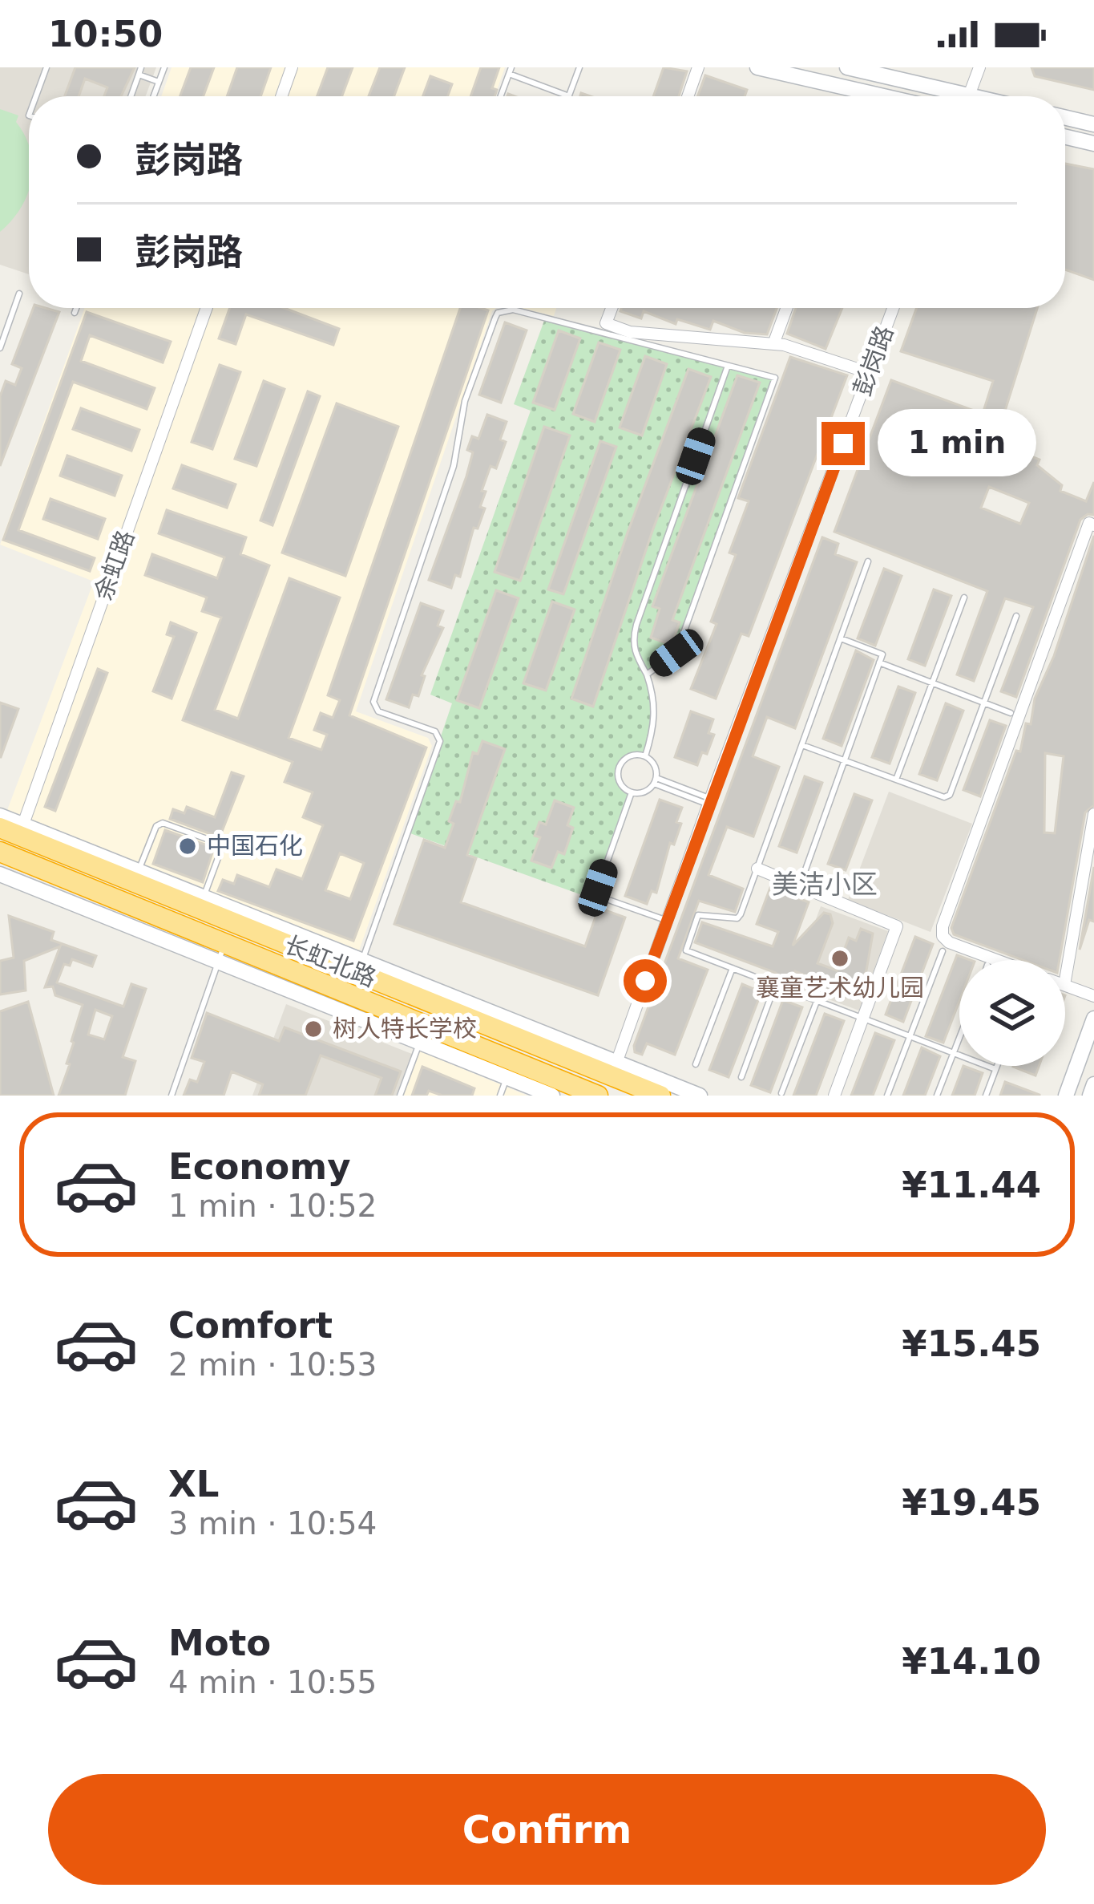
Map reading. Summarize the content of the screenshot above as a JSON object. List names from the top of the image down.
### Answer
{
  "streets": {
    "highway": ["长虹北路"],
    "street": ["彭岗路", "余虹路"]
  },
  "crossings": [
    ["彭岗路", "长虹北路"],
    ["余虹路", "长虹北路"]
  ],
  "districts": ["美洁小区"],
  "places": ["中国石化", "襄童艺术幼儿园", "树人特长学校"],
  "page": {
    "status": "10:50",
    "banner": ["彭岗路", "彭岗路"],
    "bubble": "1 min",
    "list": [
      {
        "name": "Economy",
        "note": "1 min · 10:52",
        "value": "¥11.44"
      },
      {
        "name": "Comfort",
        "note": "2 min · 10:53",
        "value": "¥15.45"
      },
      {
        "name": "XL",
        "note": "3 min · 10:54",
        "value": "¥19.45"
      },
      {
        "name": "Moto",
        "note": "4 min · 10:55",
        "value": "¥14.10"
      }
    ],
    "buttons": "Confirm"
  }
}
